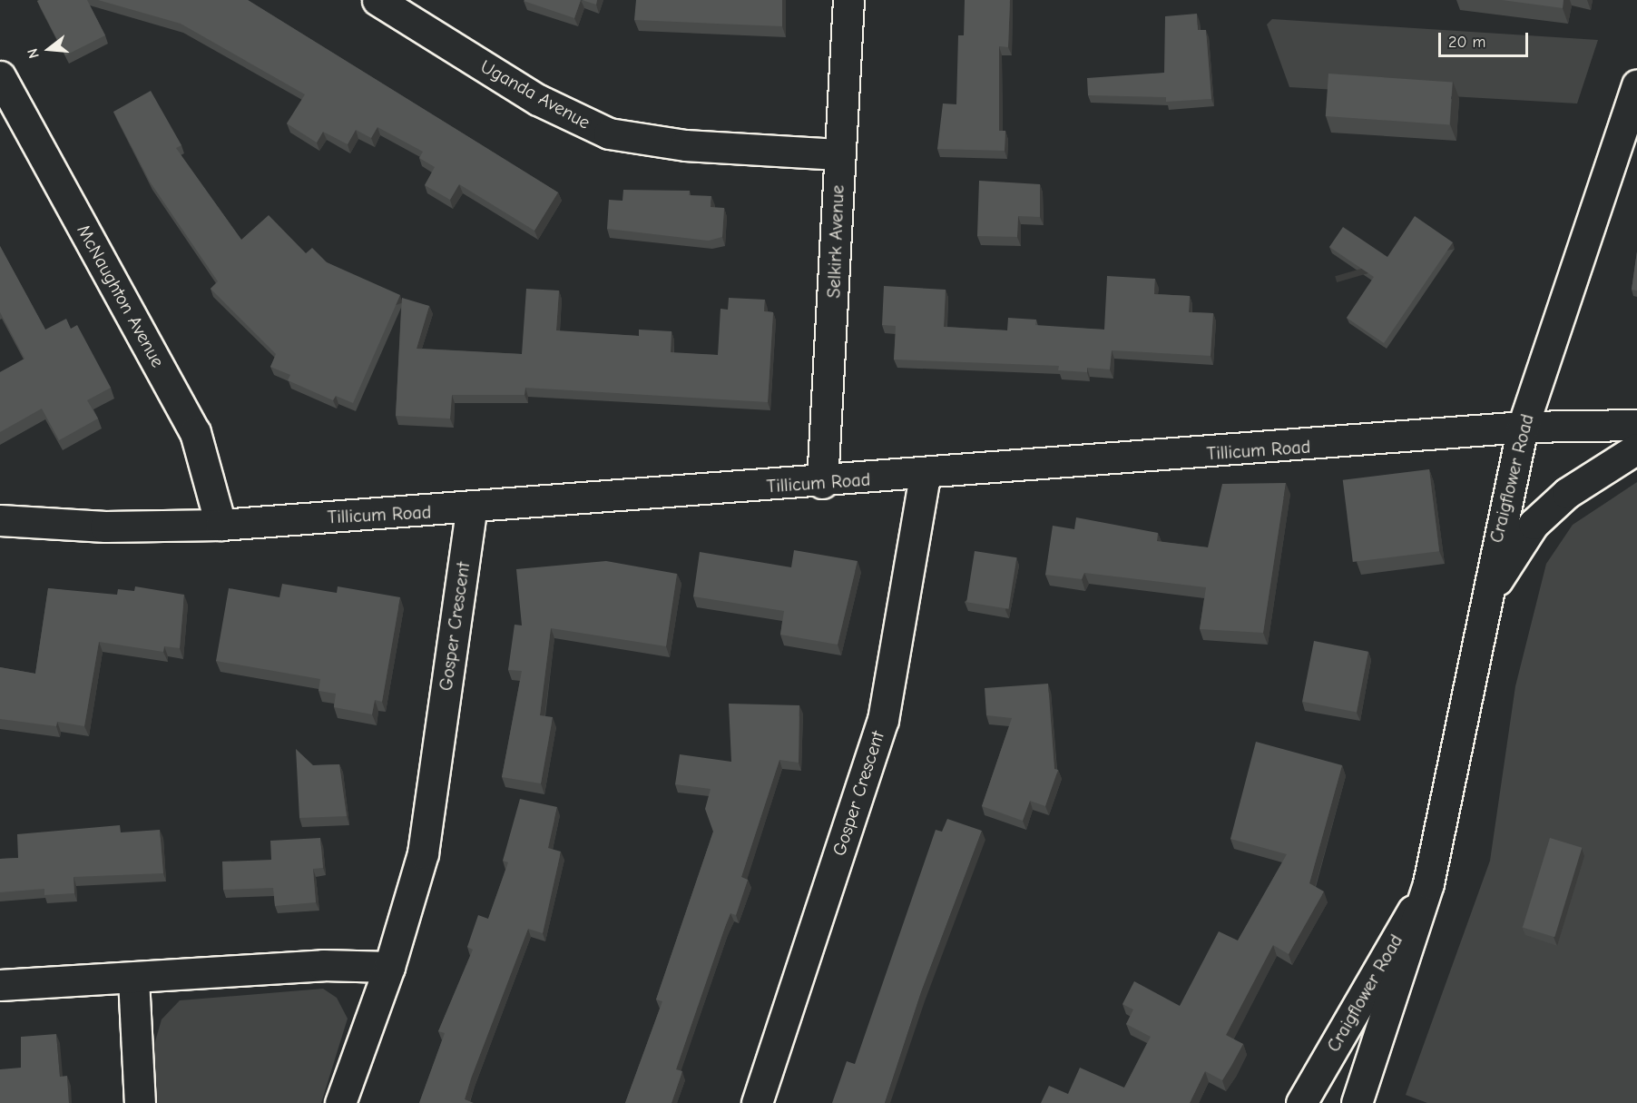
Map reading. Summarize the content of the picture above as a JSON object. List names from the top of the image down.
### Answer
{
  "streets": {
    "street": [
      "Uganda Avenue",
      "Selkirk Avenue",
      "McNaughton Avenue",
      "Tillicum Road",
      "Craigflower Road",
      "Gosper Crescent"
    ]
  },
  "crossings": [
    ["Uganda Avenue", "Selkirk Avenue"],
    ["Selkirk Avenue", "Tillicum Road"],
    ["McNaughton Avenue", "Tillicum Road"],
    ["Tillicum Road", "Craigflower Road"],
    ["Tillicum Road", "Gosper Crescent"]
  ],
  "scale_bar": "20 m",
  "north": "left"
}
